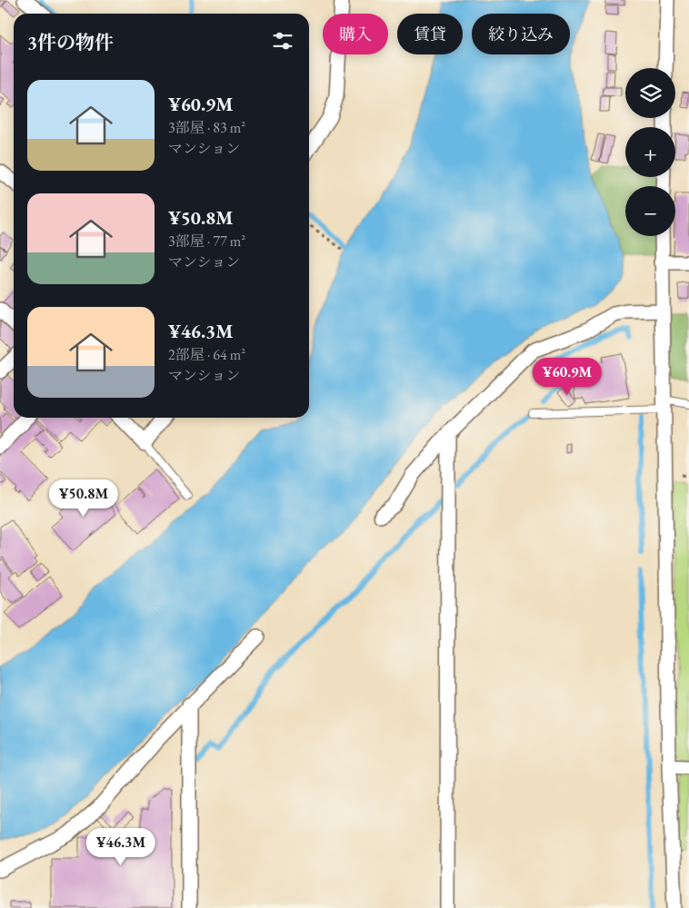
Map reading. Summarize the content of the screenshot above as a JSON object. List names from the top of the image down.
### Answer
{
  "page": {
    "chip": ["購入", "賃貸", "絞り込み"],
    "heading": "3件の物件",
    "map_buttons": ["+", "−"],
    "list": [
      {
        "name": "¥60.9M",
        "note": "3部屋 · 83 m² · マンション"
      },
      {
        "name": "¥50.8M",
        "note": "3部屋 · 77 m² · マンション"
      },
      {
        "name": "¥46.3M",
        "note": "2部屋 · 64 m² · マンション"
      }
    ],
    "price": ["¥60.9M", "¥50.8M", "¥46.3M"]
  }
}
